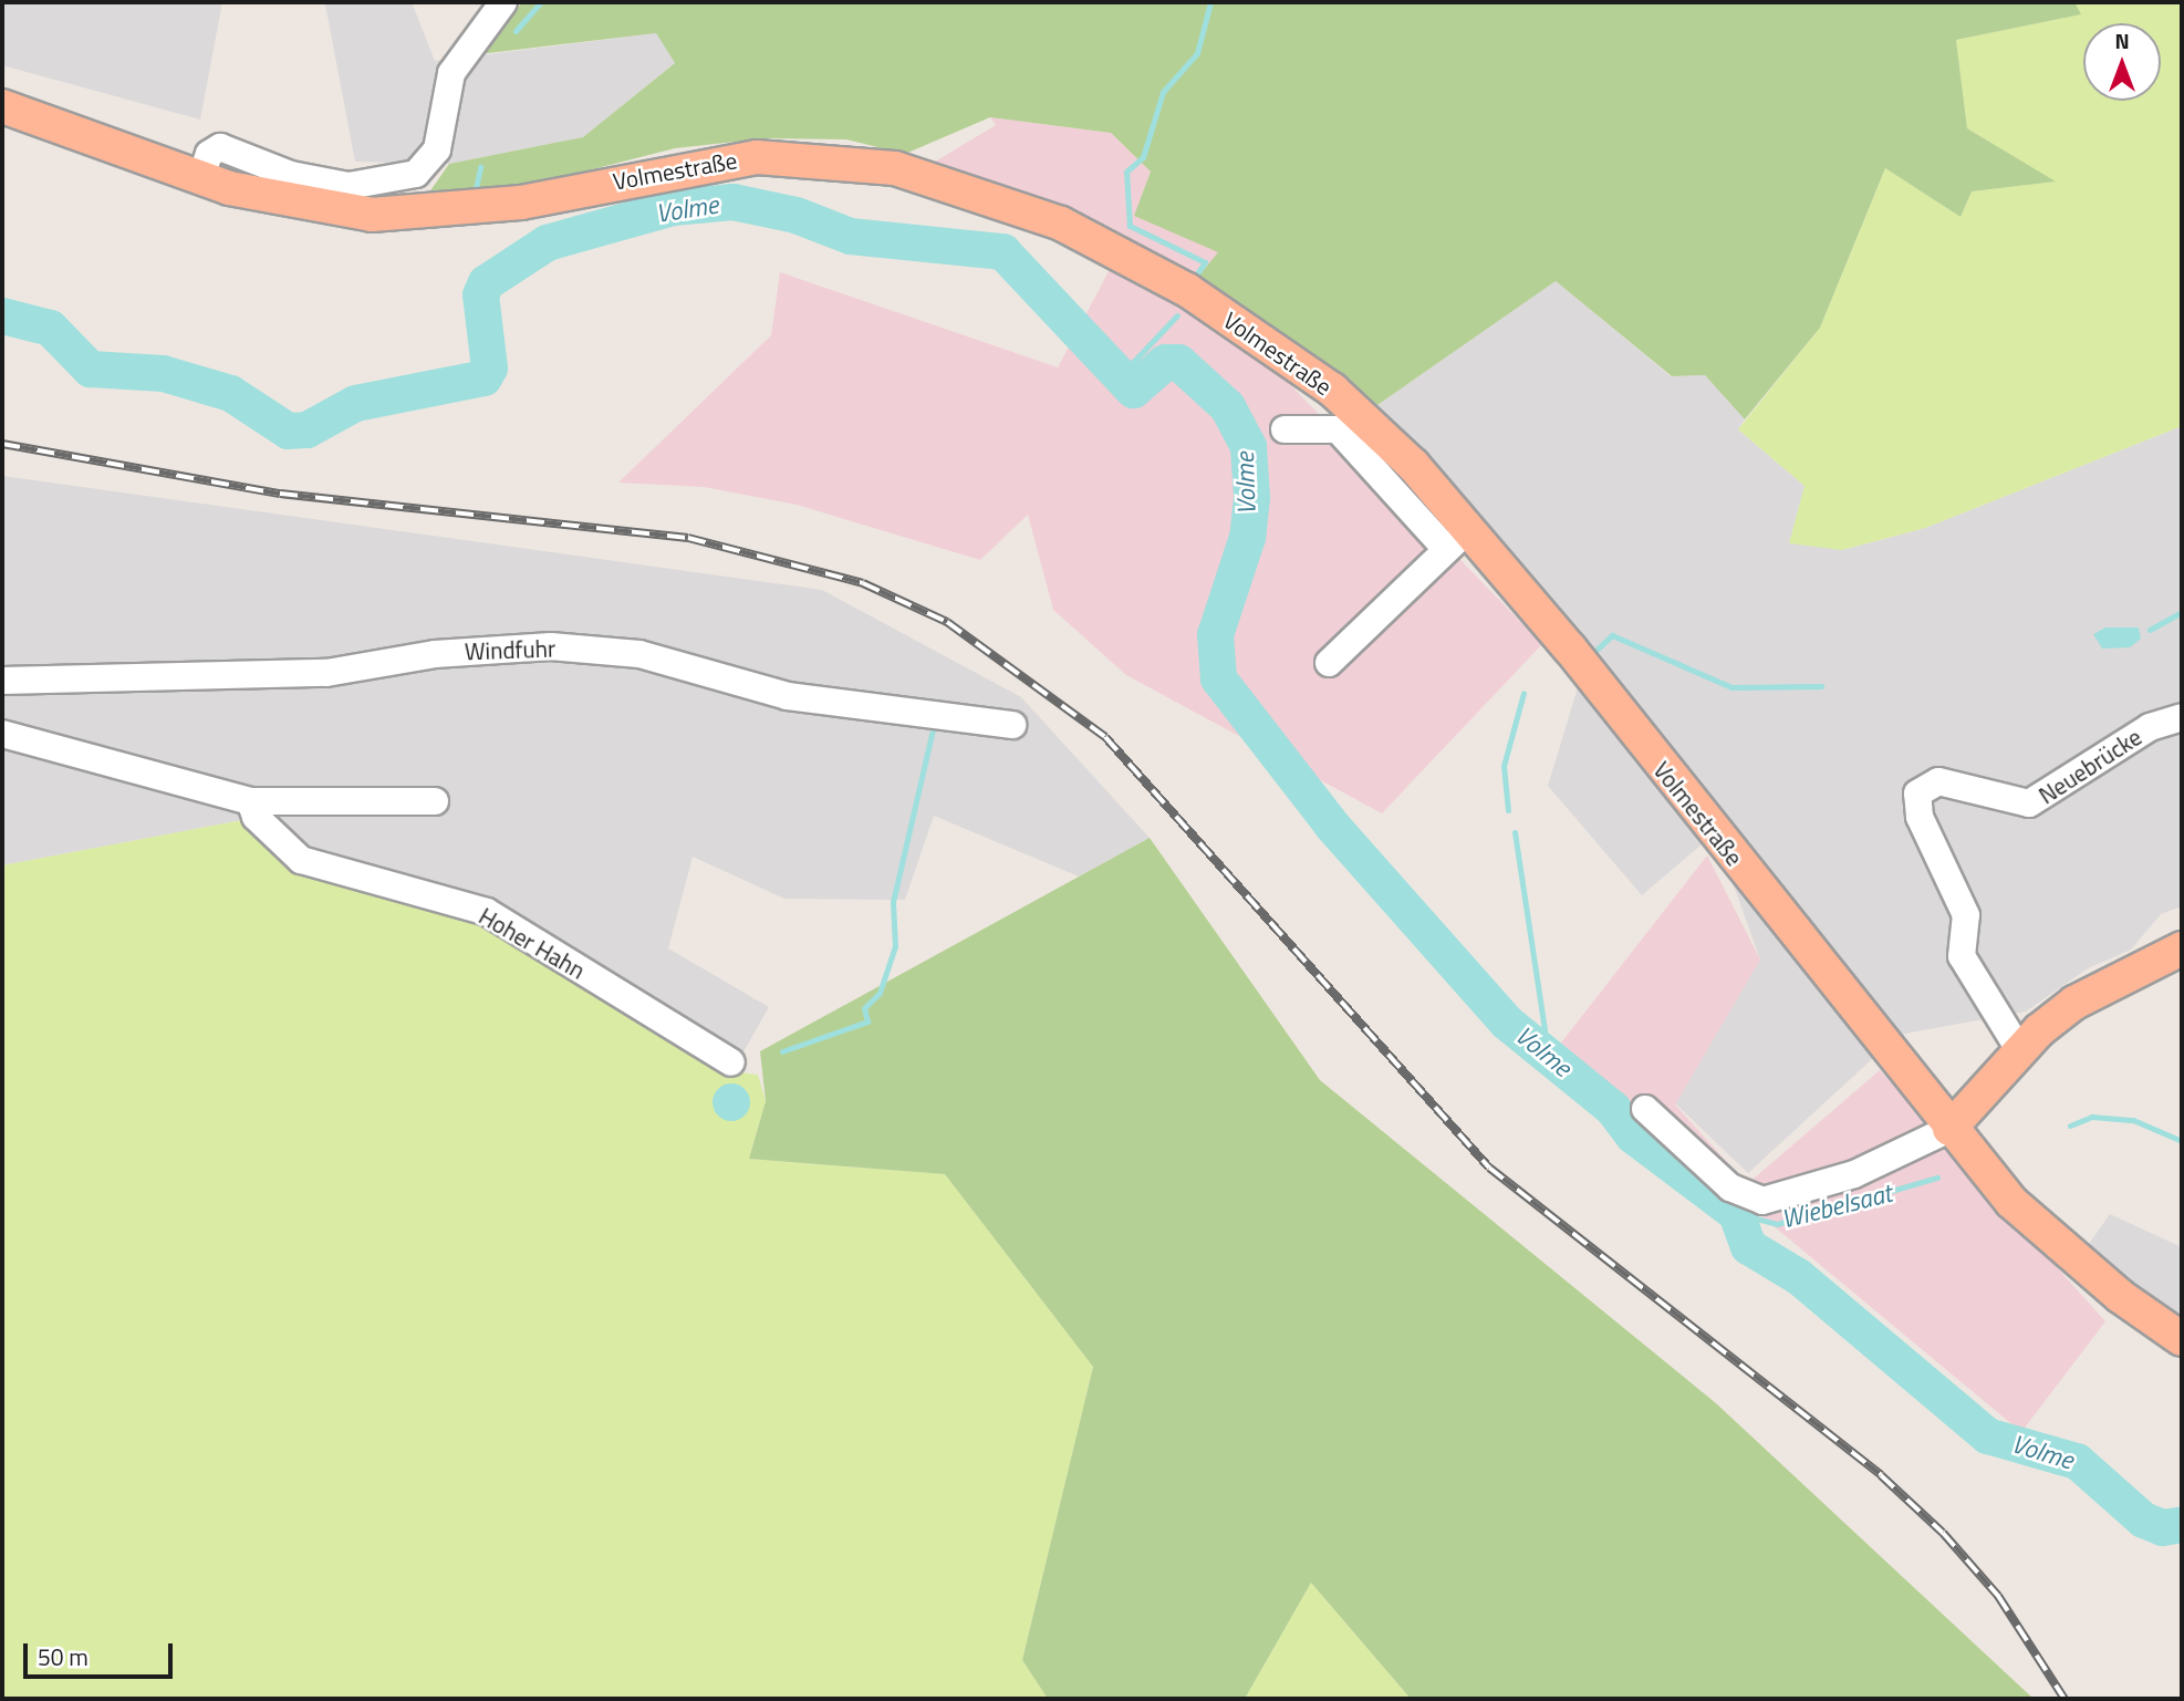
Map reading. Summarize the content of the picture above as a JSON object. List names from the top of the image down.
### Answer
{
  "streets": {
    "main road": ["Volmestraße"],
    "street": ["Windfuhr", "Neuebrücke", "Hoher Hahn"]
  },
  "water": ["Volme", "Wiebelsaat"],
  "scale_bar": "50 m",
  "north": "top"
}
